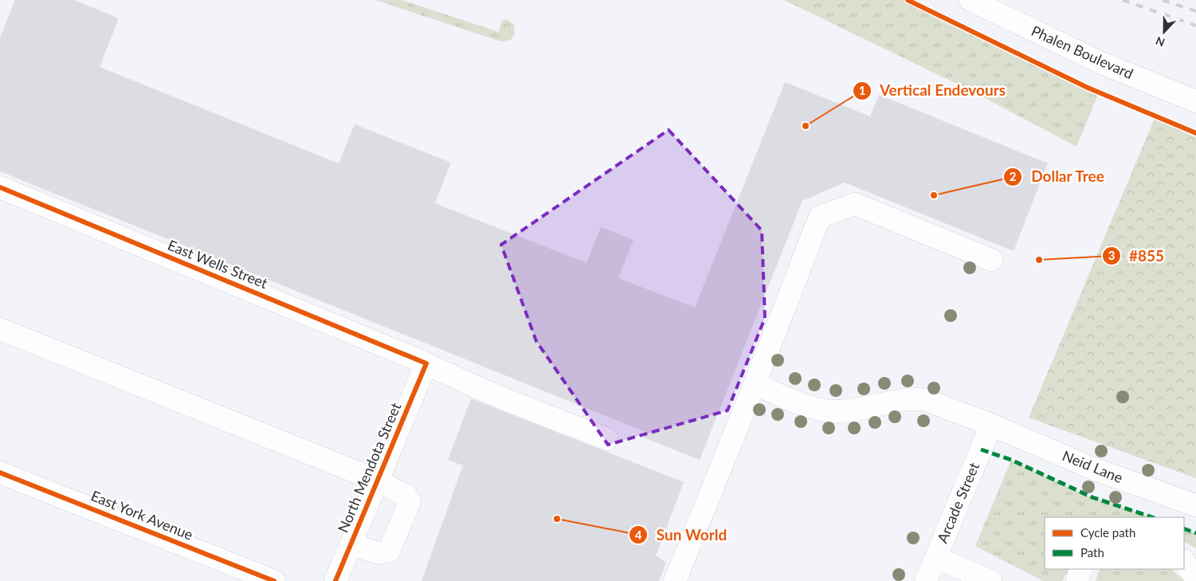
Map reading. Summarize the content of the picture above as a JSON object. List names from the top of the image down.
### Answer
{
  "streets": {
    "street": [
      "Phalen Boulevard",
      "East Wells Street",
      "Neid Lane",
      "North Mendota Street",
      "Arcade Street",
      "East York Avenue"
    ]
  },
  "crossings": [
    ["East Wells Street", "North Mendota Street"],
    ["Neid Lane", "Arcade Street"]
  ],
  "places": [
    "Vertical Endevours",
    "Dollar Tree",
    "#855",
    "Sun World"
  ],
  "legend": ["Cycle path", "Path"],
  "north": "bottom"
}
